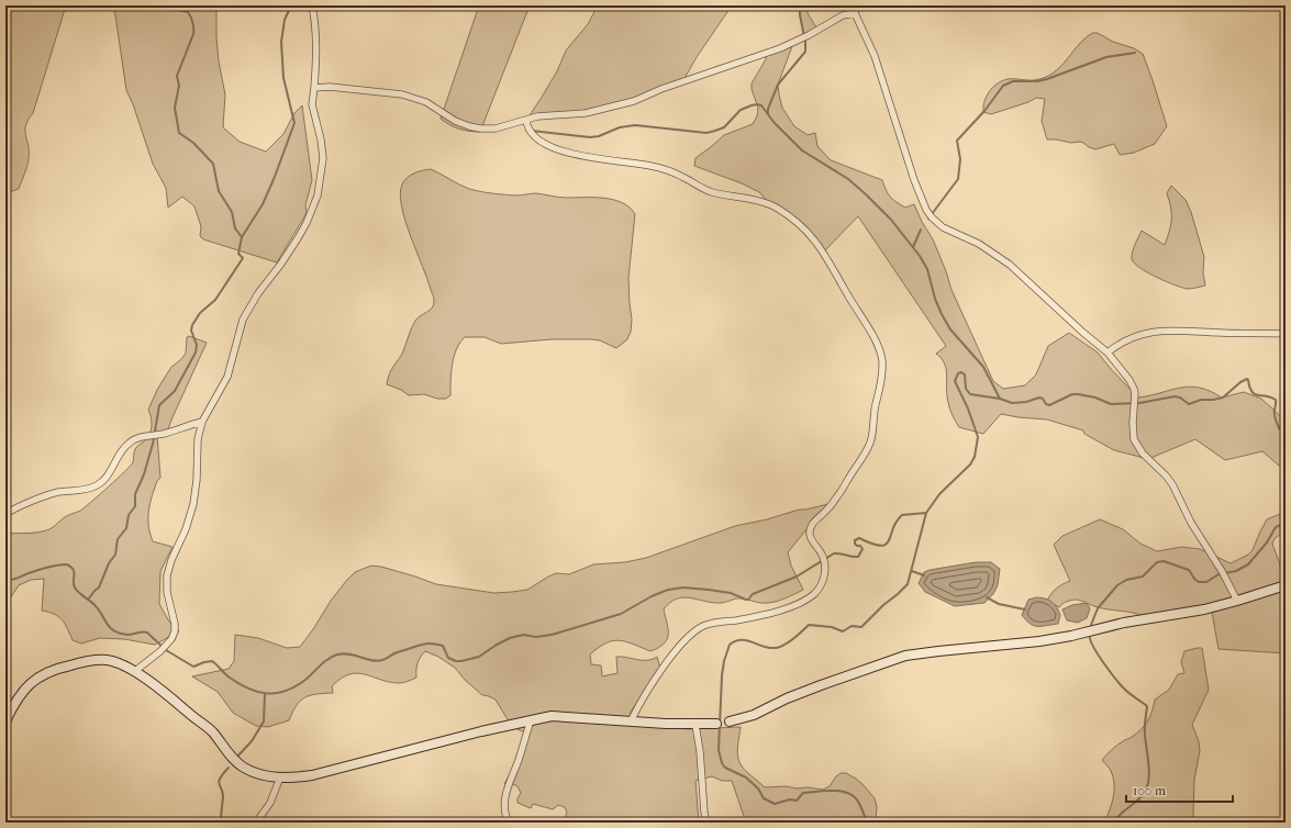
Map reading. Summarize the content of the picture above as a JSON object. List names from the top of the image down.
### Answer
{
  "scale_bar": "100 m"
}
